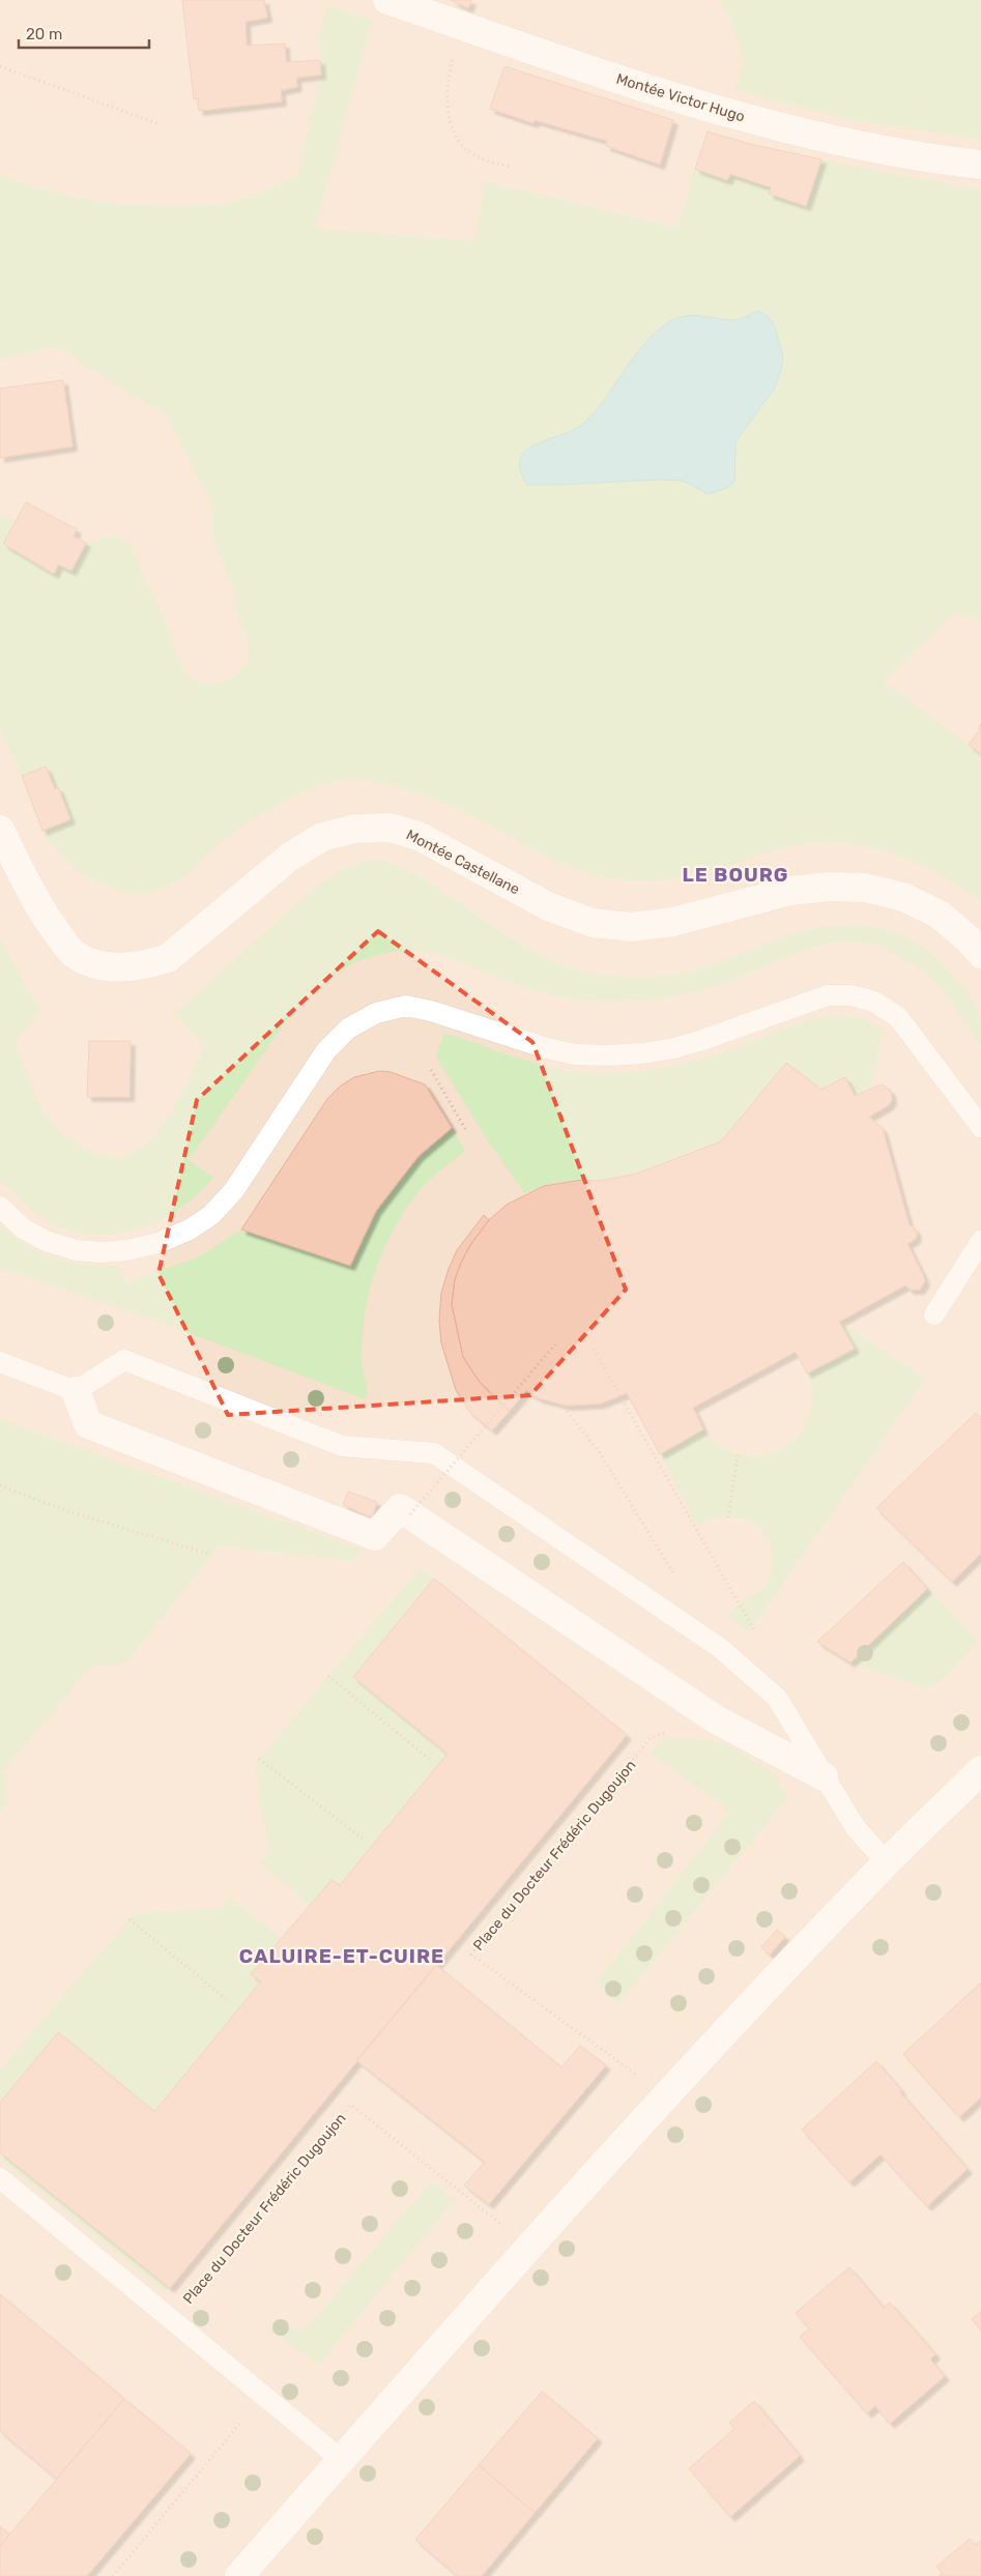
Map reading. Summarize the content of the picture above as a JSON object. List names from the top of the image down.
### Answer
{
  "streets": {
    "main road": ["Montée Victor Hugo", "Montée Castellane"],
    "path": ["Place du Docteur Frédéric Dugoujon"]
  },
  "districts": ["LE BOURG", "CALUIRE-ET-CUIRE"],
  "scale_bar": "20 m"
}
